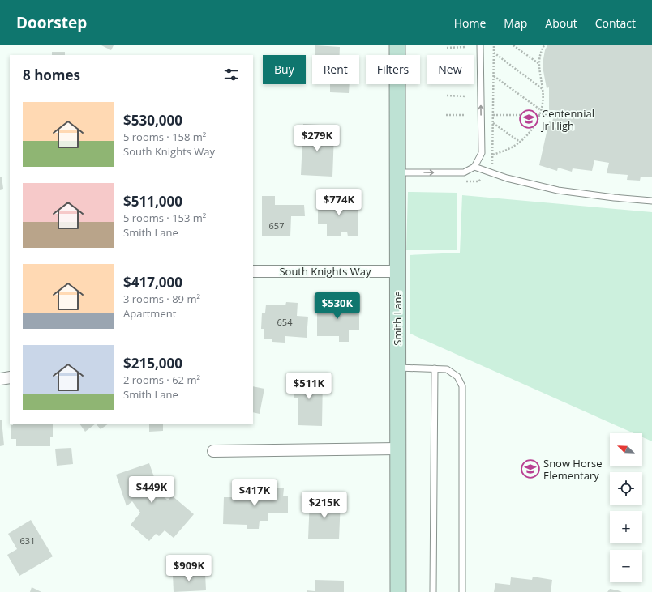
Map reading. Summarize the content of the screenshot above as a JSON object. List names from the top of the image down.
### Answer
{
  "streets": {
    "street": ["South Knights Way", "Smith Lane"]
  },
  "crossings": [
    ["South Knights Way", "Smith Lane"]
  ],
  "places": {
    "school or university": ["Centennial Jr High", "Snow Horse Elementary"]
  },
  "house_numbers": ["657", "654", "631"],
  "north": "top left",
  "page": {
    "header": "Doorstep",
    "nav": [
      "Home",
      "Map",
      "About",
      "Contact"
    ],
    "chip": [
      "Buy",
      "Rent",
      "Filters",
      "New"
    ],
    "heading": "8 homes",
    "list": [
      {
        "name": "$530,000",
        "note": "5 rooms · 158 m² · South Knights Way"
      },
      {
        "name": "$511,000",
        "note": "5 rooms · 153 m² · Smith Lane"
      },
      {
        "name": "$417,000",
        "note": "3 rooms · 89 m² · Apartment"
      },
      {
        "name": "$215,000",
        "note": "2 rooms · 62 m² · Smith Lane"
      }
    ],
    "price": [
      "$279K",
      "$774K",
      "$530K",
      "$511K",
      "$449K",
      "$417K",
      "$215K",
      "$909K"
    ],
    "map_buttons": ["+", "−"]
  }
}
